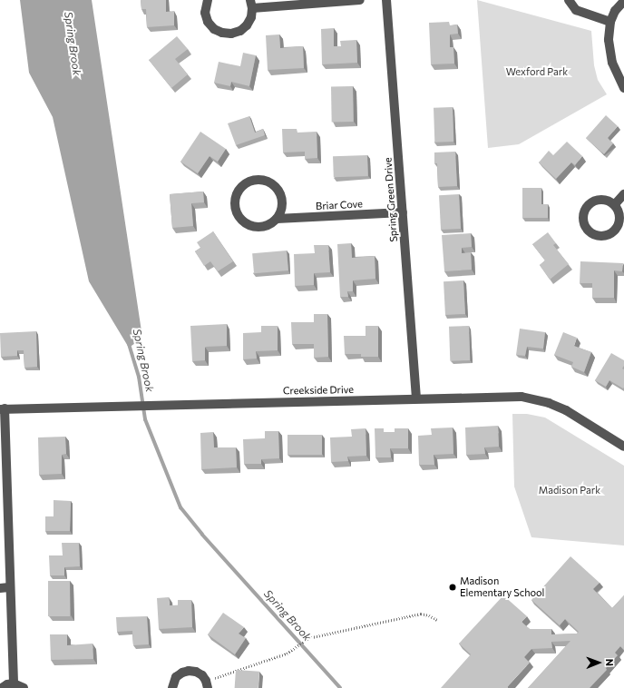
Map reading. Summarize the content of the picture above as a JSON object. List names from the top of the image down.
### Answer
{
  "streets": {
    "street": ["Spring Green Drive", "Briar Cove", "Creekside Drive"]
  },
  "crossings": [
    ["Spring Green Drive", "Briar Cove"],
    ["Spring Green Drive", "Creekside Drive"]
  ],
  "water": ["Spring Brook"],
  "parks": ["Wexford Park", "Madison Park"],
  "places": ["Madison Elementary School"],
  "north": "right"
}
